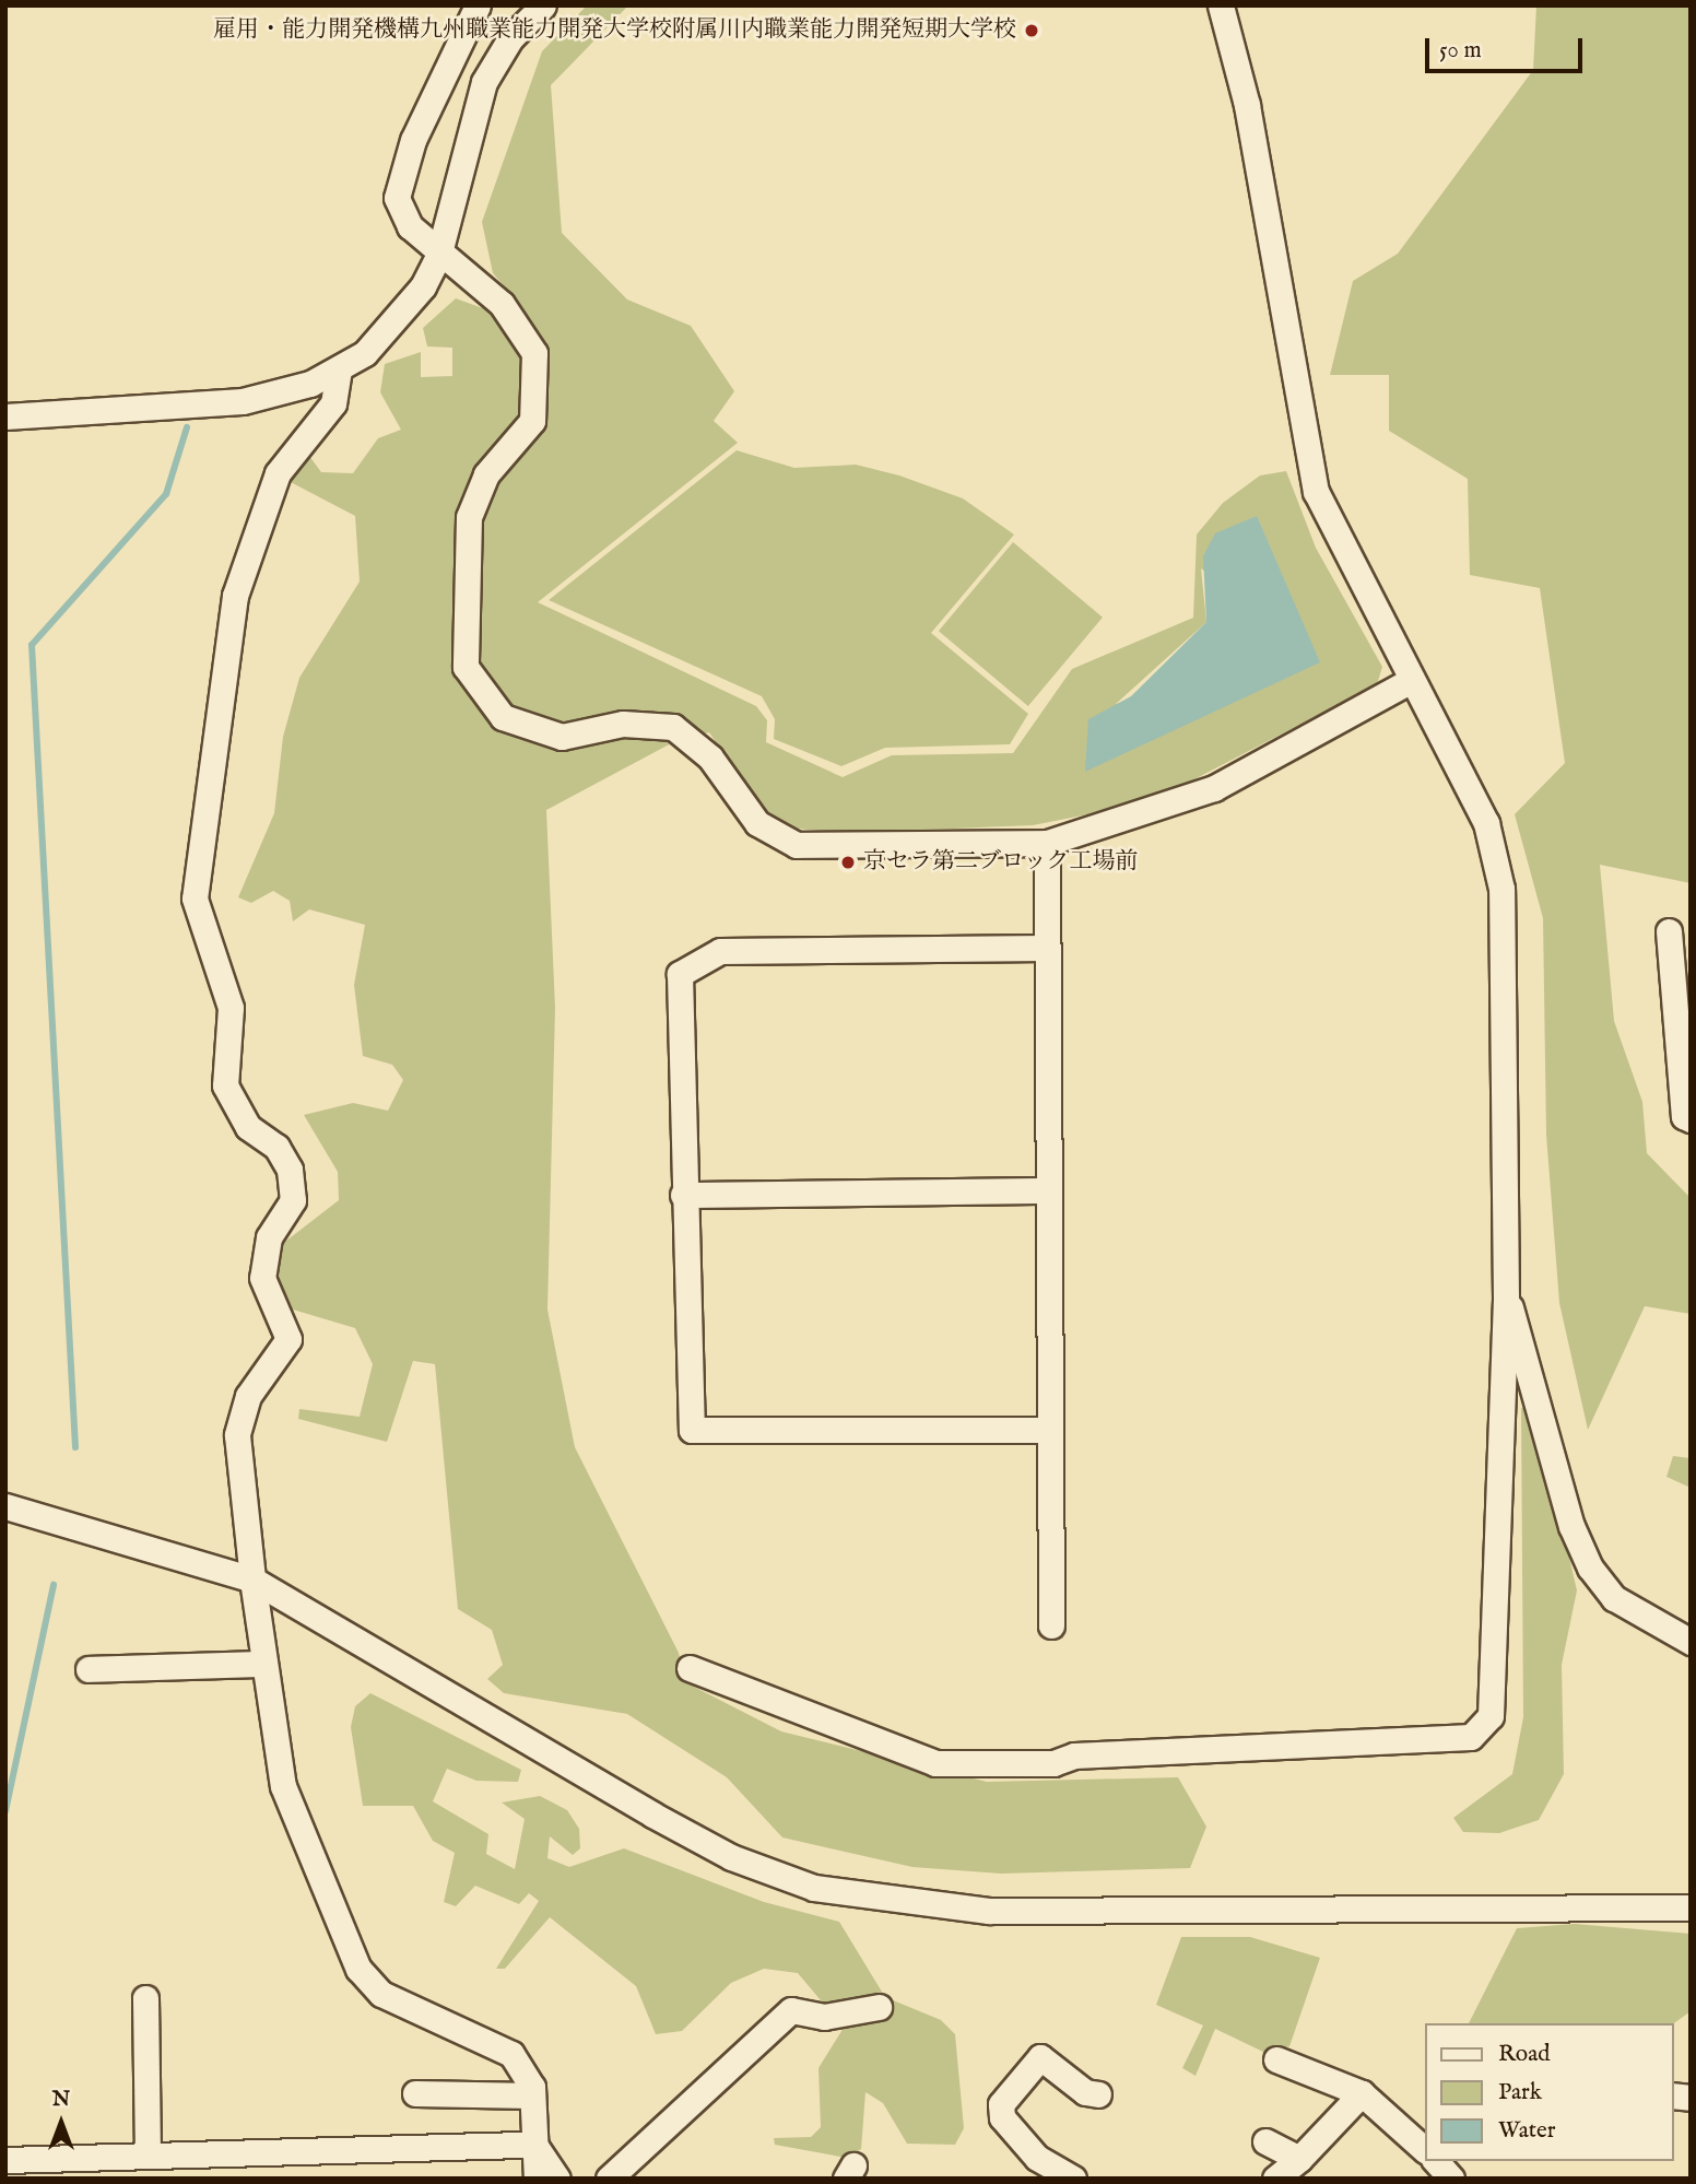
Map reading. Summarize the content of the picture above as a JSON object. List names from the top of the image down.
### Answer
{
  "places": ["雇用・能力開発機構九州職業能力開発大学校附属川内職業能力開発短期大学校", "京セラ第二ブロック工場前"],
  "legend": ["Road", "Park", "Water"],
  "scale_bar": "50 m",
  "north": "top"
}
